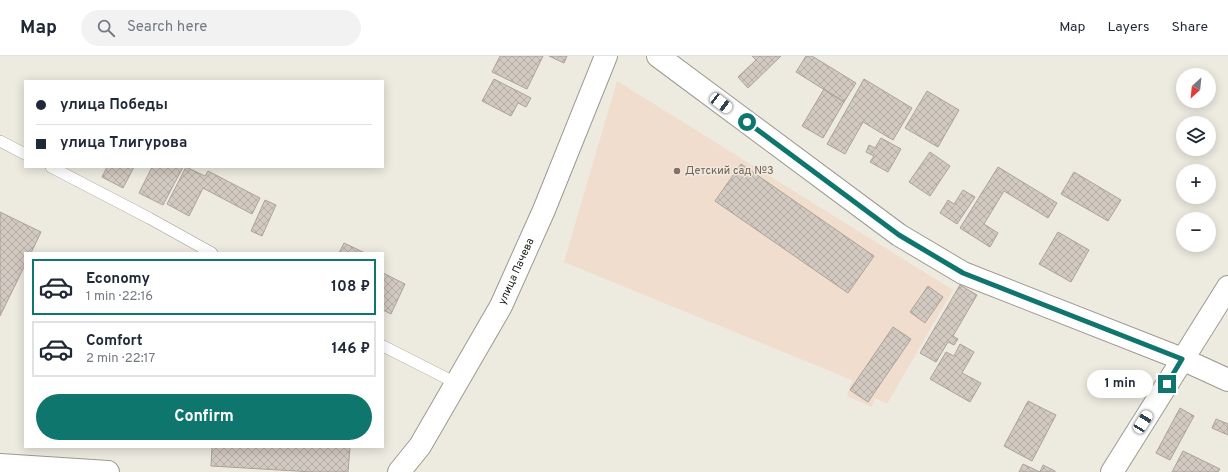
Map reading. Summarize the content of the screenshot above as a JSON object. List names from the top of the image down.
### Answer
{
  "streets": {
    "street": ["улица Пачева"]
  },
  "places": ["Детский сад №3"],
  "north": "bottom left",
  "page": {
    "header": "Map",
    "search": "Search here",
    "nav": ["Map", "Layers", "Share"],
    "map_buttons": ["+", "−"],
    "banner": ["улица Победы", "улица Тлигурова"],
    "list": [
      {
        "name": "Economy",
        "note": "1 min · 22:16",
        "value": "108 ₽"
      },
      {
        "name": "Comfort",
        "note": "2 min · 22:17",
        "value": "146 ₽"
      }
    ],
    "bubble": "1 min",
    "buttons": "Confirm"
  }
}
